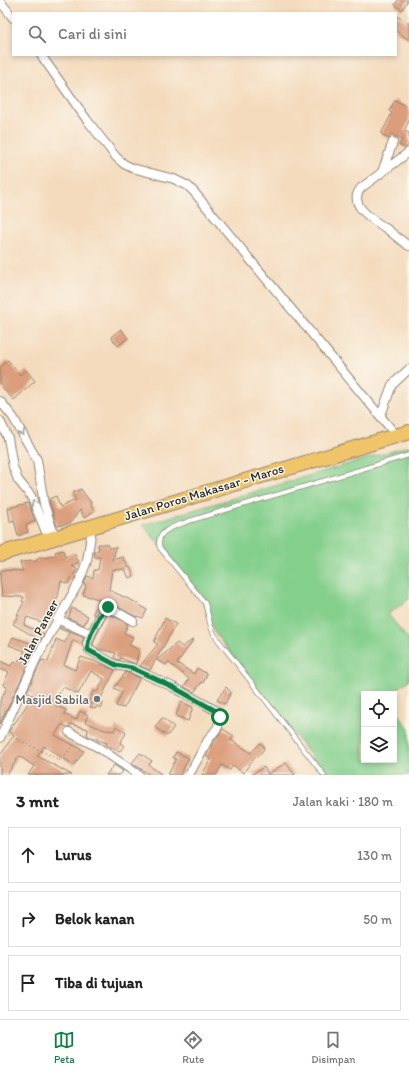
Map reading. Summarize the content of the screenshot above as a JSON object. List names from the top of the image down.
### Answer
{
  "streets": {
    "highway": ["Jalan Poros Makassar - Maros"],
    "street": ["Jalan Panser"]
  },
  "crossings": [
    ["Jalan Poros Makassar - Maros", "Jalan Panser"]
  ],
  "places": ["Masjid Sabila"],
  "page": {
    "search": "Cari di sini",
    "heading": ["3 mnt", "Jalan kaki · 180 m"],
    "list": [
      ["Lurus", "130 m"],
      ["Belok kanan", "50 m"],
      "Tiba di tujuan"
    ],
    "nav": ["Peta", "Rute", "Disimpan"]
  }
}
